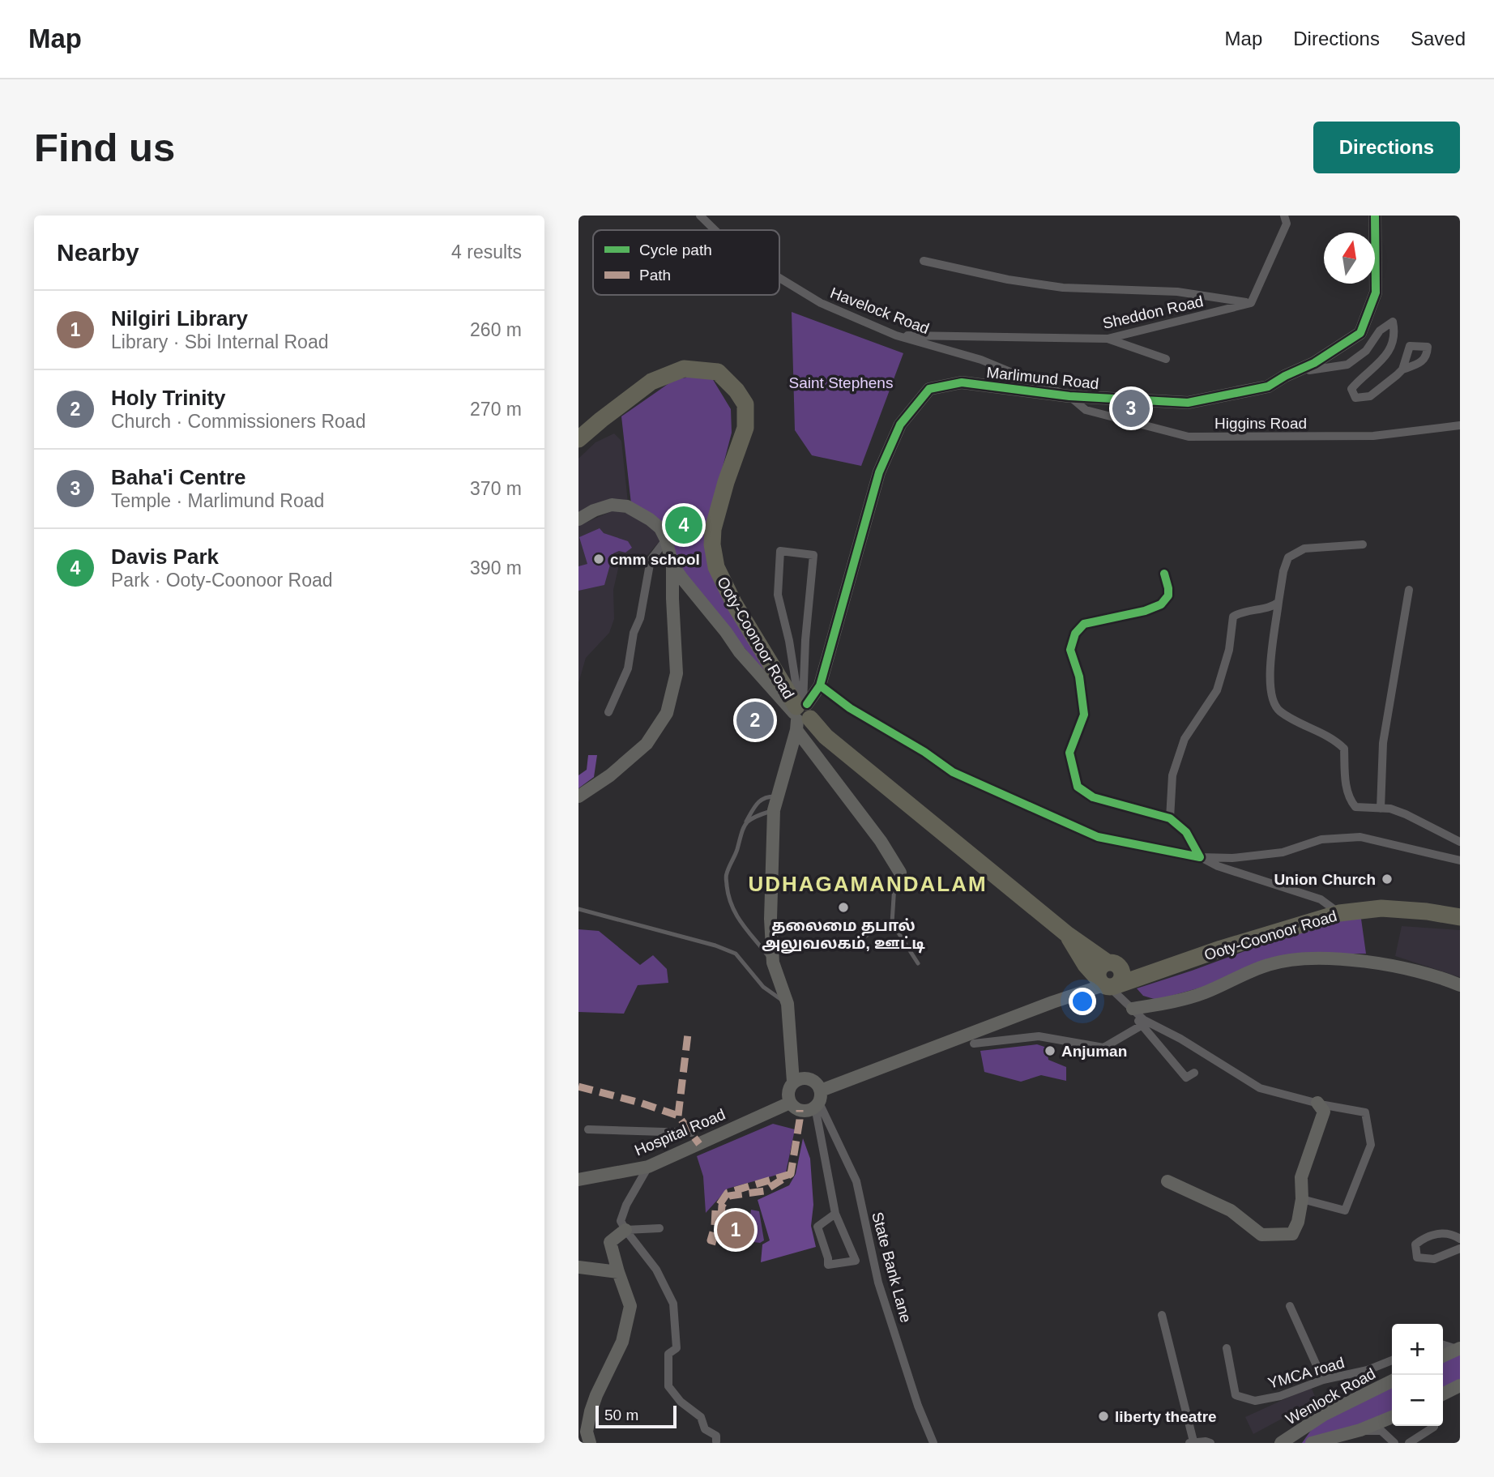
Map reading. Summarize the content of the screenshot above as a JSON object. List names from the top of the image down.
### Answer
{
  "streets": {
    "highway": ["Ooty-Coonoor Road"],
    "street": [
      "Havelock Road",
      "Sheddon Road",
      "Marlimund Road",
      "Higgins Road",
      "Hospital Road",
      "State Bank Lane",
      "YMCA road",
      "Wenlock Road"
    ]
  },
  "crossings": [
    ["Havelock Road", "Sheddon Road"],
    ["Havelock Road", "Marlimund Road"],
    ["Havelock Road", "Higgins Road"],
    ["Marlimund Road", "Higgins Road"],
    ["Marlimund Road", "Ooty-Coonoor Road"],
    ["Marlimund Road", "Hospital Road"],
    ["Marlimund Road", "State Bank Lane"],
    ["Hospital Road", "State Bank Lane"]
  ],
  "districts": ["UDHAGAMANDALAM"],
  "parks": ["Saint Stephens"],
  "places": [
    "cmm school",
    "Union Church",
    "தலைமை தபால் அலுவலகம், ஊட்டி",
    "Anjuman",
    "liberty theatre"
  ],
  "legend": ["Cycle path", "Path"],
  "scale_bar": "50 m",
  "north": "top",
  "page": {
    "header": "Map",
    "nav": ["Map", "Directions", "Saved"],
    "buttons": "Directions",
    "title": "Find us",
    "heading": ["Nearby", "4 results"],
    "list": [
      {
        "mark": "1",
        "name": "Nilgiri Library",
        "note": "Library · Sbi Internal Road",
        "value": "260 m"
      },
      {
        "mark": "2",
        "name": "Holy Trinity",
        "note": "Church · Commissioners Road",
        "value": "270 m"
      },
      {
        "mark": "3",
        "name": "Baha'i Centre",
        "note": "Temple · Marlimund Road",
        "value": "370 m"
      },
      {
        "mark": "4",
        "name": "Davis Park",
        "note": "Park · Ooty-Coonoor Road",
        "value": "390 m"
      }
    ],
    "pins": [
      "3",
      "4",
      "2",
      "1"
    ],
    "map_buttons": ["+", "−"],
    "scale": "50 m"
  }
}
